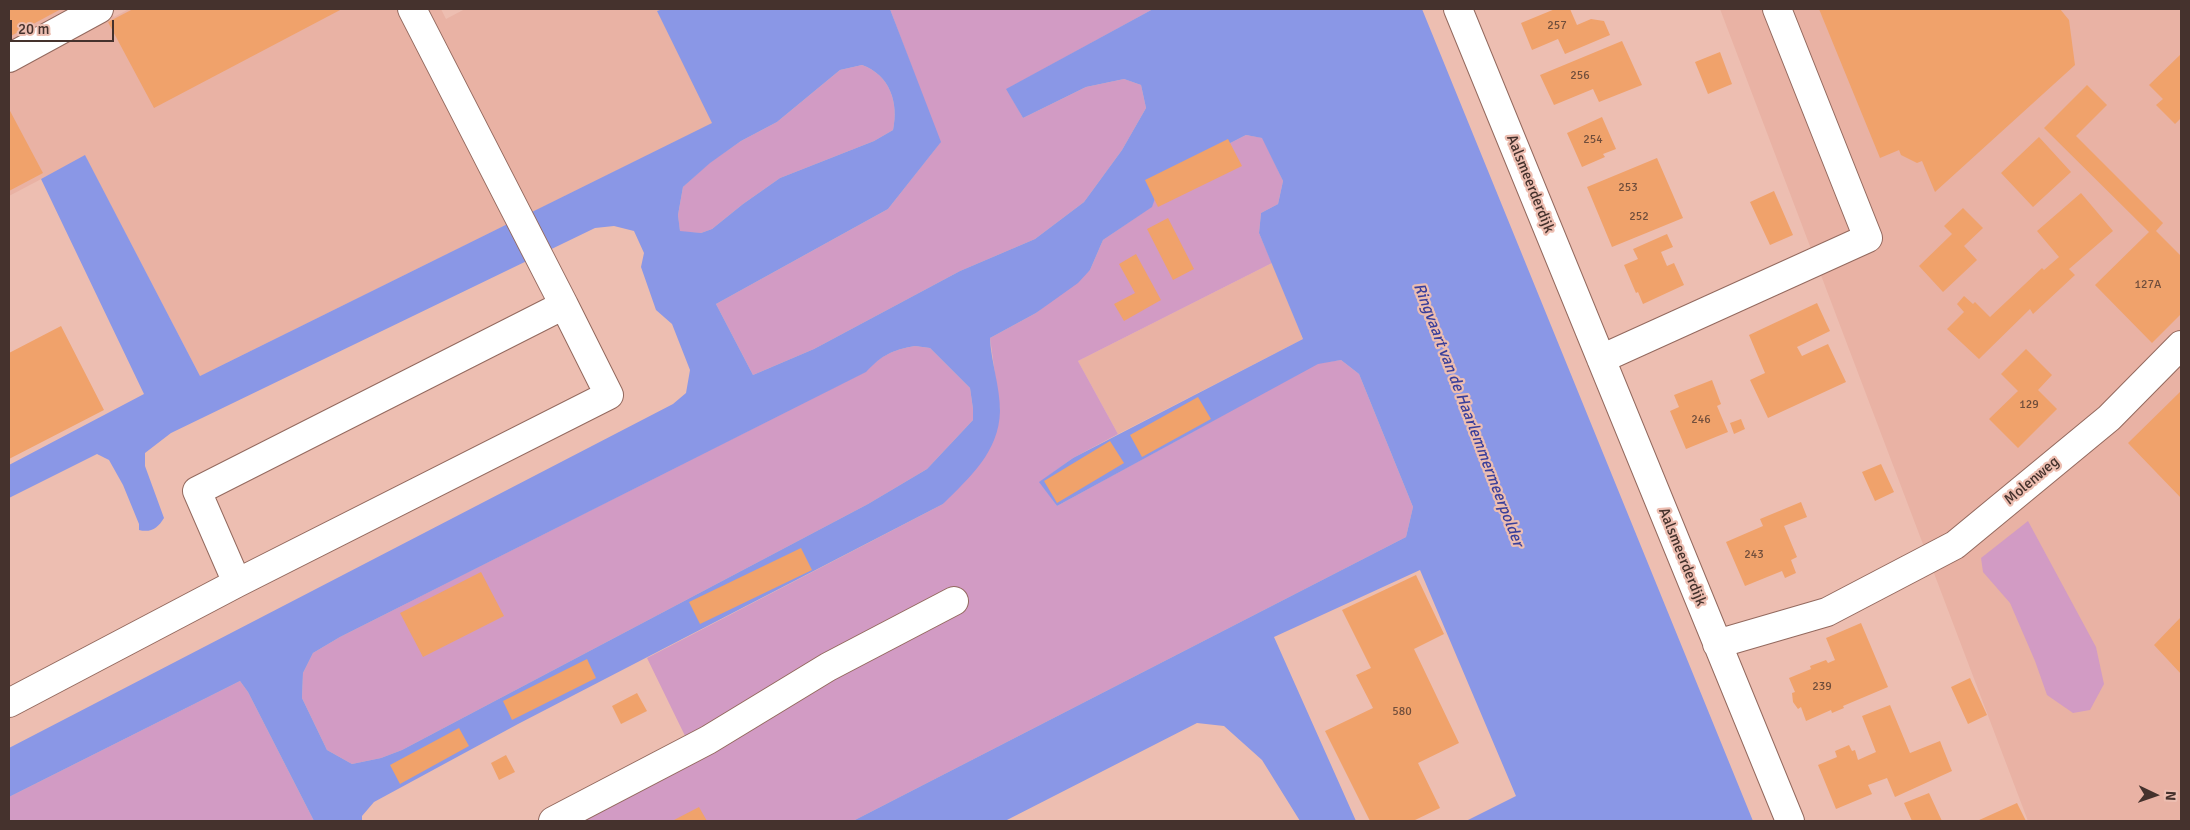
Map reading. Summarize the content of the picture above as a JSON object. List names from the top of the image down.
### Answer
{
  "streets": {
    "street": ["Aalsmeerderdijk", "Molenweg"]
  },
  "crossings": [
    ["Aalsmeerderdijk", "Molenweg"]
  ],
  "water": ["Ringvaart van de Haarlemmermeerpolder"],
  "house_numbers": [
    "257",
    "256",
    "254",
    "253",
    "252",
    "127A",
    "129",
    "246",
    "243",
    "239",
    "580"
  ],
  "scale_bar": "20 m",
  "north": "right"
}
